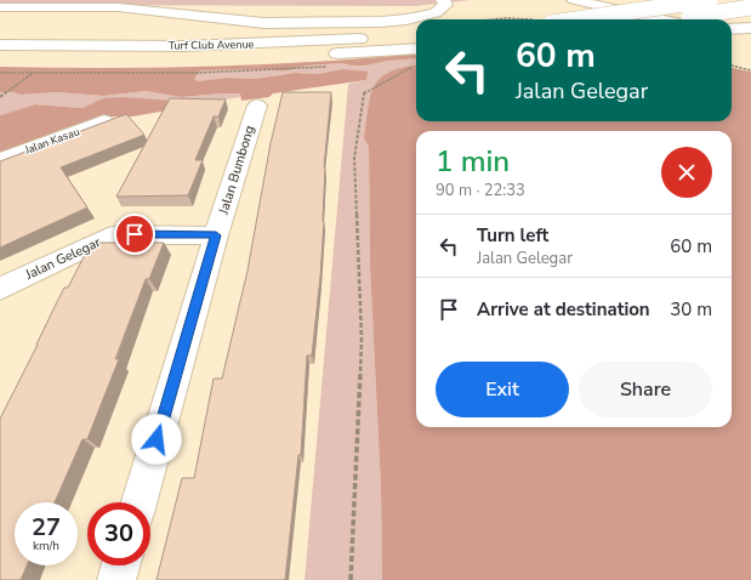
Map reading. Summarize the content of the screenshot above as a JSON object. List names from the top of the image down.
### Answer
{
  "streets": {
    "main road": [
      "Turf Club Avenue",
      "Jalan Kasau",
      "Jalan Bumbong",
      "Jalan Gelegar"
    ]
  },
  "crossings": [
    ["Jalan Bumbong", "Jalan Gelegar"]
  ],
  "page": {
    "turn": ["60 m", "Jalan Gelegar"],
    "heading": ["1 min", "90 m · 22:33"],
    "list": [
      {
        "name": "Turn left",
        "note": "Jalan Gelegar",
        "value": "60 m"
      },
      {
        "name": "Arrive at destination",
        "value": "30 m"
      }
    ],
    "buttons": ["Exit", "Share"],
    "speed": "27 km/h",
    "limit": "30"
  }
}
